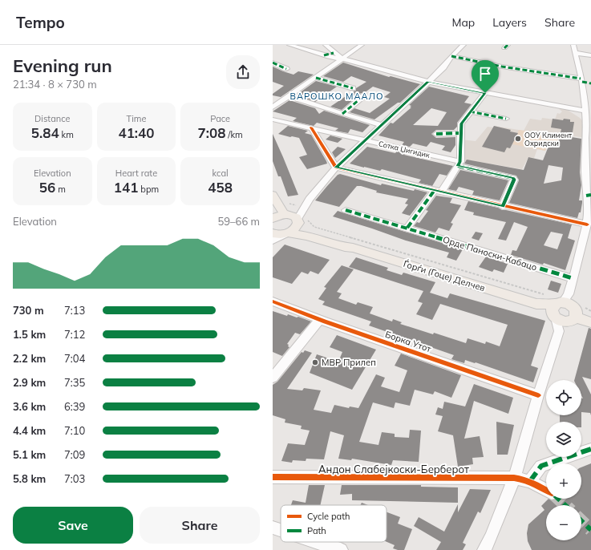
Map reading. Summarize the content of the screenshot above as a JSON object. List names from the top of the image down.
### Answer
{
  "streets": {
    "main road": ["Ѓорѓи (Гоце) Делчев"],
    "street": [
      "Сотка Џигидик",
      "Орде Паноски-Кабацо",
      "Борка Утот",
      "Андон Слабејкоски-Берберот"
    ]
  },
  "districts": ["ВАРОШКО МААЛО"],
  "places": ["ООУ Климент Охридски", "МВР Прилеп"],
  "legend": ["Cycle path", "Path"],
  "page": {
    "header": "Tempo",
    "nav": ["Map", "Layers", "Share"],
    "heading": ["Evening run", "21:34 · 8 × 730 m"],
    "stats": [
      ["Distance", "5.84 km"],
      ["Time", "41:40"],
      ["Pace", "7:08 /km"],
      ["Elevation", "56 m"],
      ["Heart rate", "141 bpm"],
      ["kcal", "458"]
    ],
    "chart": ["Elevation", "59–66 m"],
    "list": [
      {
        "name": "730 m",
        "note": "7:13"
      },
      {
        "name": "1.5 km",
        "note": "7:12"
      },
      {
        "name": "2.2 km",
        "note": "7:04"
      },
      {
        "name": "2.9 km",
        "note": "7:35"
      },
      {
        "name": "3.6 km",
        "note": "6:39"
      },
      {
        "name": "4.4 km",
        "note": "7:10"
      },
      {
        "name": "5.1 km",
        "note": "7:09"
      },
      {
        "name": "5.8 km",
        "note": "7:03"
      }
    ],
    "map_buttons": ["+", "−"],
    "buttons": ["Save", "Share"]
  }
}
